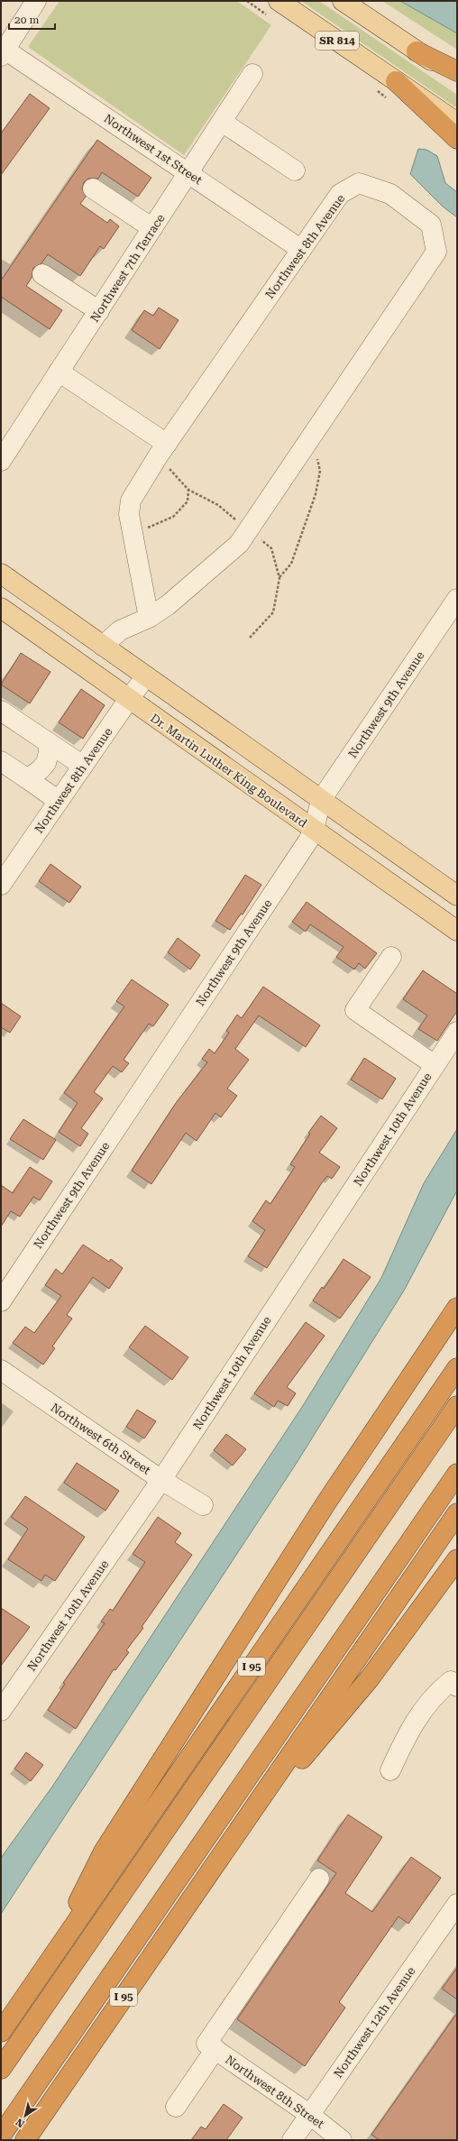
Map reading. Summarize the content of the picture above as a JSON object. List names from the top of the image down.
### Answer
{
  "streets": {
    "highway": ["I 95"],
    "main road": ["SR 814", "Dr. Martin Luther King Boulevard"],
    "street": [
      "Northwest 1st Street",
      "Northwest 8th Avenue",
      "Northwest 7th Terrace",
      "Northwest 9th Avenue",
      "Northwest 10th Avenue",
      "Northwest 6th Street",
      "Northwest 12th Avenue",
      "Northwest 8th Street"
    ]
  },
  "crossings": [
    ["Northwest 1st Street", "Northwest 8th Avenue"],
    ["Northwest 1st Street", "Northwest 7th Terrace"],
    ["Northwest 8th Avenue", "Dr. Martin Luther King Boulevard"],
    ["Northwest 9th Avenue", "Dr. Martin Luther King Boulevard"],
    ["Northwest 10th Avenue", "Northwest 6th Street"],
    ["Northwest 12th Avenue", "Northwest 8th Street"]
  ],
  "scale_bar": "20 m",
  "north": "bottom left"
}
